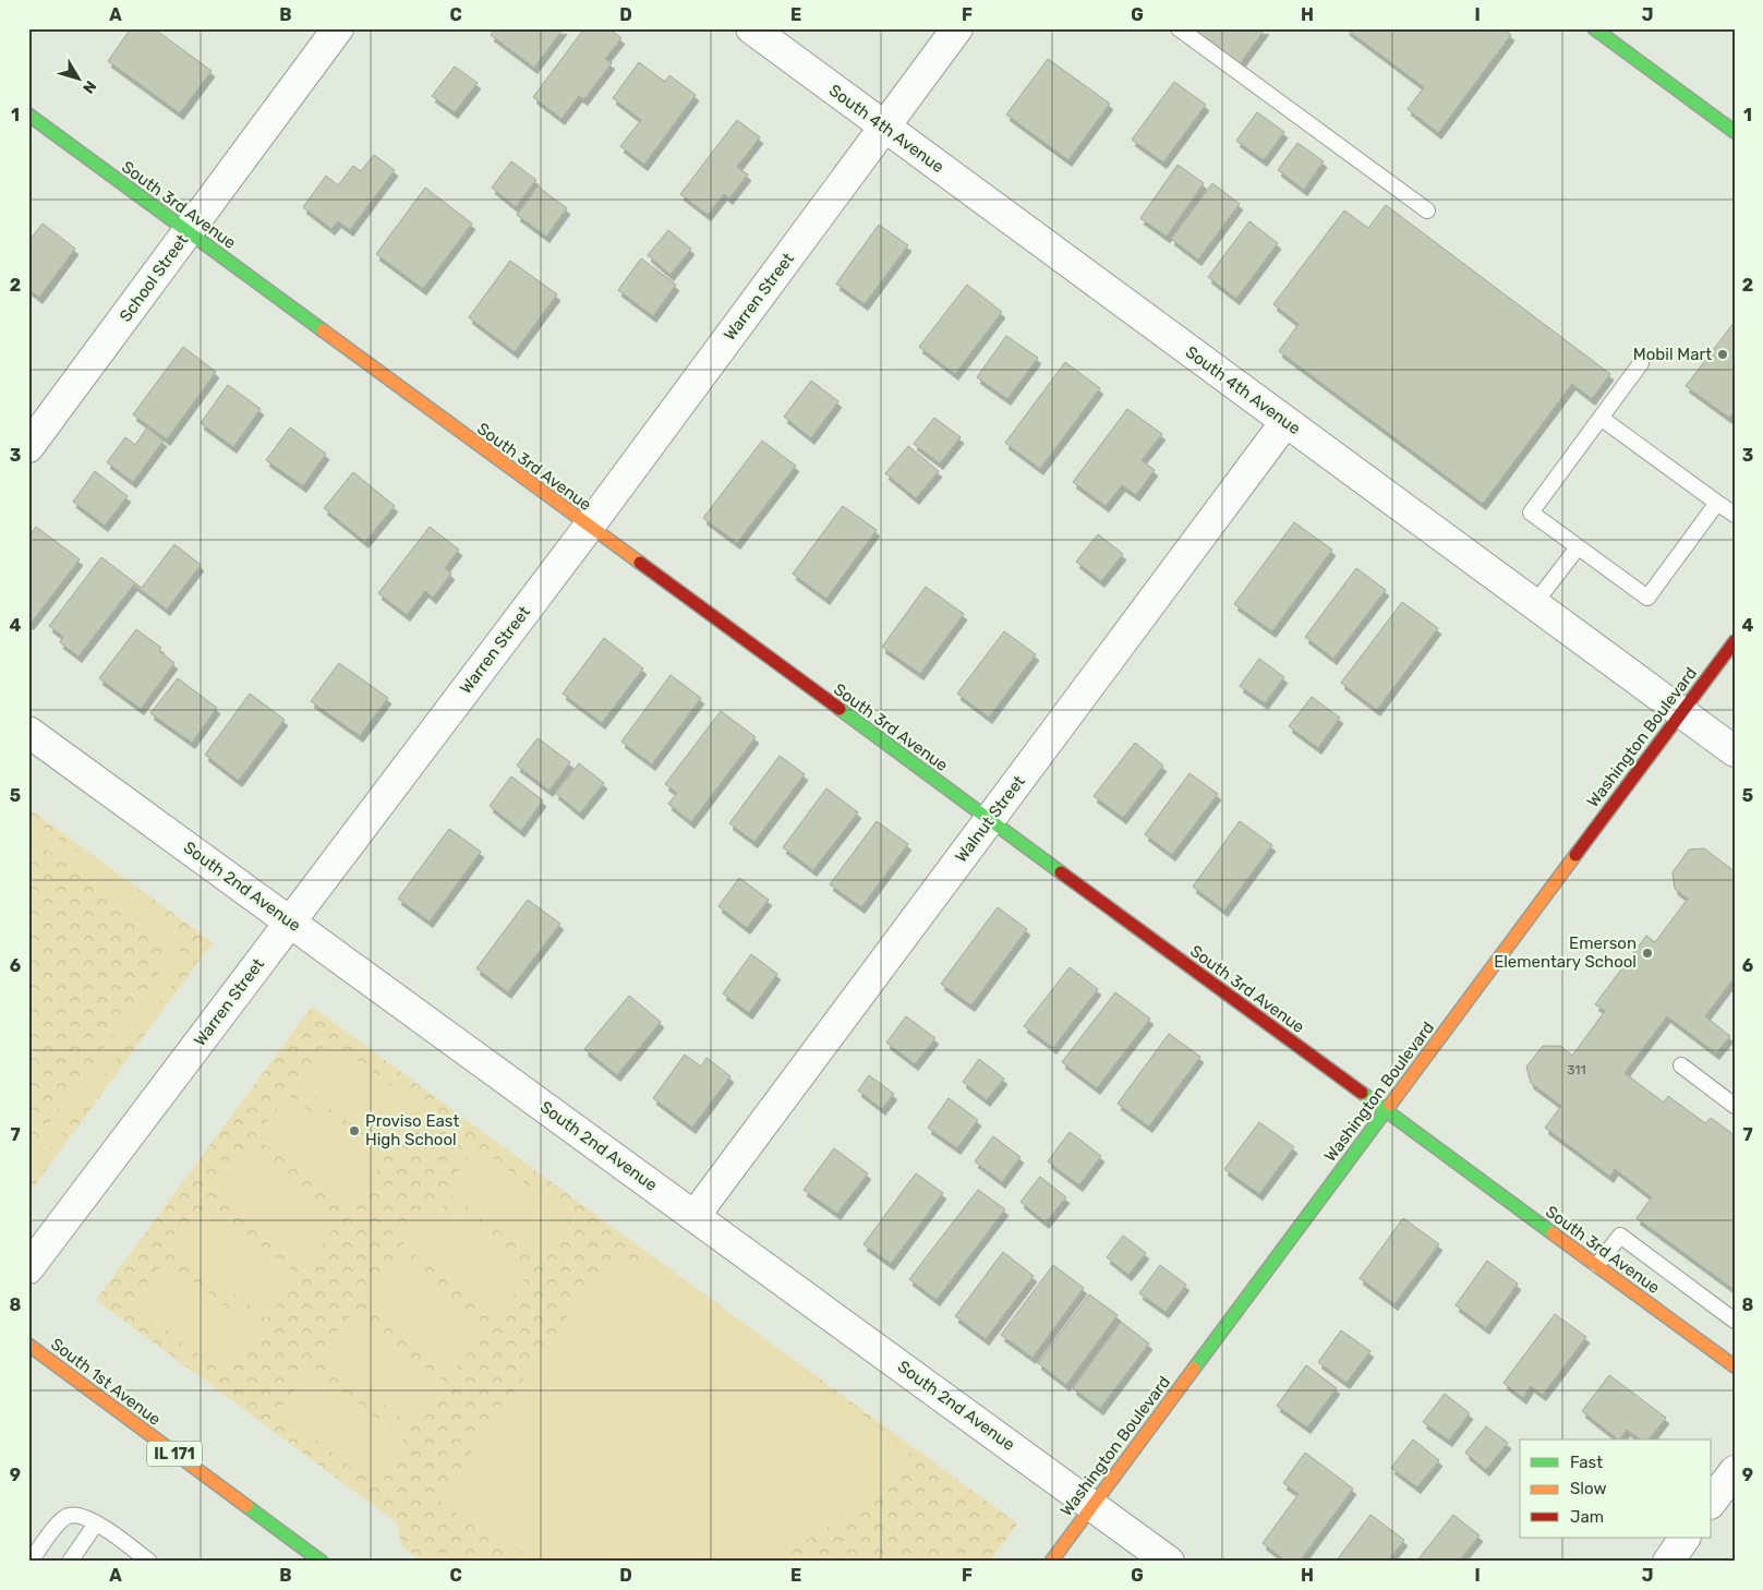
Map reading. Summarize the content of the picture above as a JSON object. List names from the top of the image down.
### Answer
{
  "streets": {
    "street": [
      "South 4th Avenue",
      "South 3rd Avenue",
      "School Street",
      "Warren Street",
      "Washington Boulevard",
      "Walnut Street",
      "South 2nd Avenue",
      "South 1st Avenue",
      "IL 171"
    ]
  },
  "crossings": [
    ["South 4th Avenue", "Warren Street"],
    ["South 4th Avenue", "Washington Boulevard"],
    ["South 4th Avenue", "Walnut Street"],
    ["South 3rd Avenue", "School Street"],
    ["South 3rd Avenue", "Warren Street"],
    ["South 3rd Avenue", "Washington Boulevard"],
    ["South 3rd Avenue", "Walnut Street"],
    ["Warren Street", "South 2nd Avenue"],
    ["Washington Boulevard", "South 2nd Avenue"],
    ["Walnut Street", "South 2nd Avenue"]
  ],
  "places": ["Mobil Mart", "Emerson Elementary School", "Proviso East High School"],
  "house_numbers": ["311"],
  "legend": ["Fast", "Slow", "Jam"],
  "north": "bottom right",
  "grid": {
    "columns": [
      "A",
      "B",
      "C",
      "D",
      "E",
      "F",
      "G",
      "H",
      "I",
      "J"
    ],
    "rows": [
      "1",
      "2",
      "3",
      "4",
      "5",
      "6",
      "7",
      "8",
      "9"
    ]
  }
}
